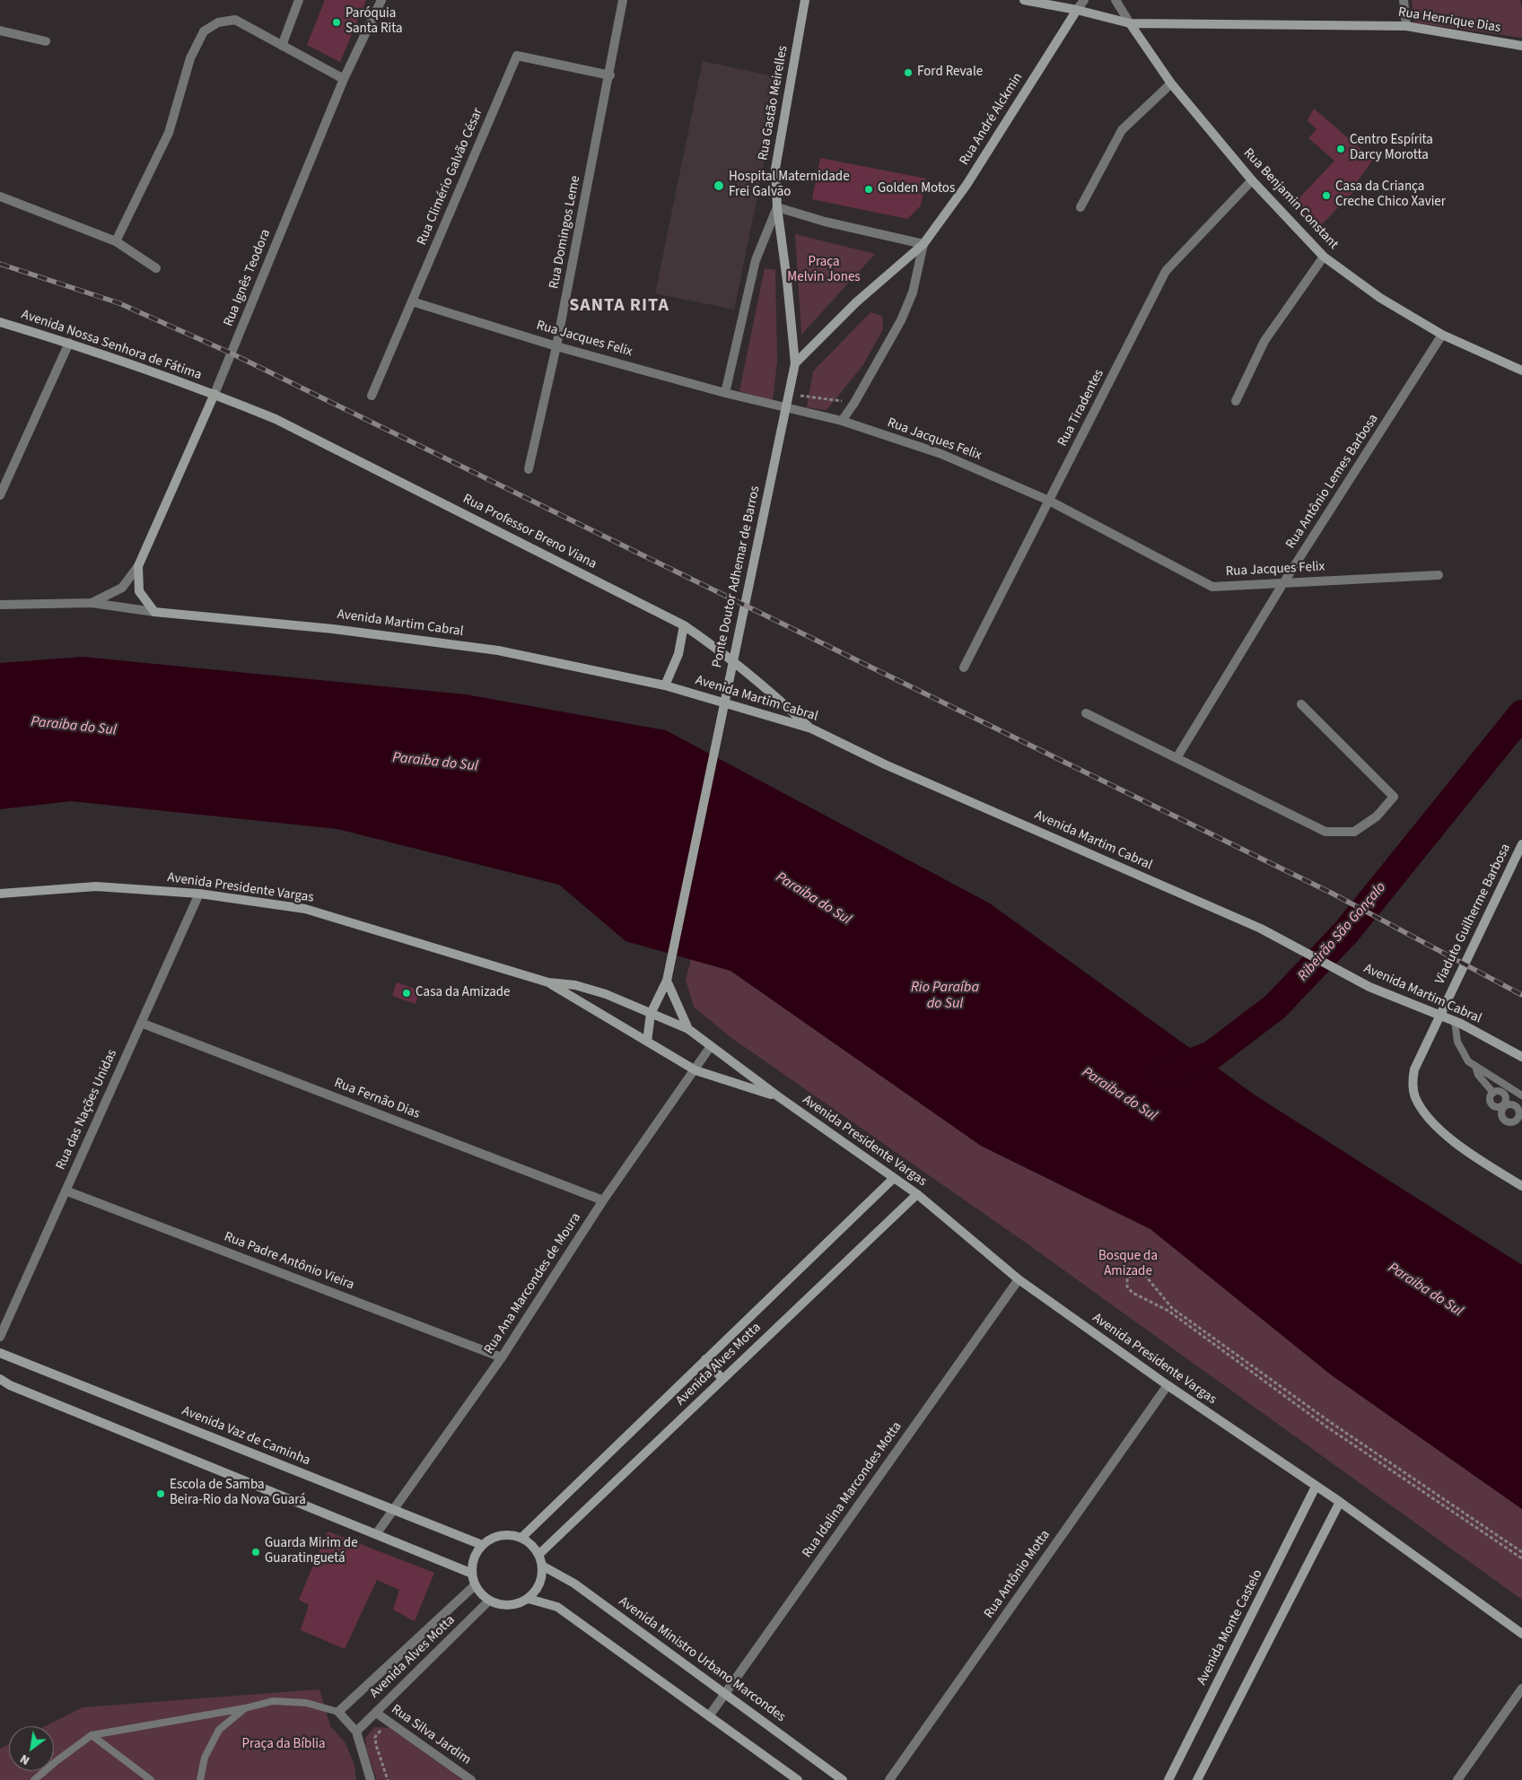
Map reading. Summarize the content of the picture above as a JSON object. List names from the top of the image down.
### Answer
{
  "streets": {
    "street": [
      "Rua Henrique Dias",
      "Rua Gastão Meirelles",
      "Rua André Alckmin",
      "Rua Climério Galvão César",
      "Rua Benjamin Constant",
      "Rua Domingos Leme",
      "Rua Ignês Teodora",
      "Rua Jacques Felix",
      "Avenida Nossa Senhora de Fátima",
      "Rua Tiradentes",
      "Rua Antônio Lemes Barbosa",
      "Rua Professor Breno Viana",
      "Ponte Doutor Adhemar de Barros",
      "Avenida Martim Cabral",
      "Avenida Presidente Vargas",
      "Viaduto Guilherme Barbosa",
      "Rua Fernão Dias",
      "Rua das Nações Unidas",
      "Rua Padre Antônio Vieira",
      "Rua Ana Marcondes de Moura",
      "Avenida Alves Motta",
      "Avenida Vaz de Caminha",
      "Rua Idalina Marcondes Motta",
      "Rua Antônio Motta",
      "Avenida Monte Castelo",
      "Avenida Ministro Urbano Marcondes",
      "Rua Silva Jardim"
    ]
  },
  "crossings": [
    ["Rua Henrique Dias", "Rua André Alckmin"],
    ["Rua Henrique Dias", "Rua Benjamin Constant"],
    ["Rua Gastão Meirelles", "Rua Jacques Felix"],
    ["Rua Gastão Meirelles", "Ponte Doutor Adhemar de Barros"],
    ["Rua André Alckmin", "Rua Jacques Felix"],
    ["Rua Climério Galvão César", "Rua Domingos Leme"],
    ["Rua Climério Galvão César", "Rua Jacques Felix"],
    ["Rua Benjamin Constant", "Rua Tiradentes"],
    ["Rua Benjamin Constant", "Rua Antônio Lemes Barbosa"],
    ["Rua Domingos Leme", "Rua Jacques Felix"],
    ["Rua Ignês Teodora", "Avenida Nossa Senhora de Fátima"],
    ["Rua Ignês Teodora", "Rua Professor Breno Viana"],
    ["Rua Jacques Felix", "Rua Tiradentes"],
    ["Rua Jacques Felix", "Rua Antônio Lemes Barbosa"],
    ["Avenida Nossa Senhora de Fátima", "Rua Professor Breno Viana"],
    ["Rua Professor Breno Viana", "Avenida Martim Cabral"],
    ["Ponte Doutor Adhemar de Barros", "Avenida Presidente Vargas"],
    ["Avenida Presidente Vargas", "Rua das Nações Unidas"],
    ["Avenida Presidente Vargas", "Rua Ana Marcondes de Moura"],
    ["Avenida Presidente Vargas", "Avenida Alves Motta"],
    ["Avenida Presidente Vargas", "Rua Idalina Marcondes Motta"],
    ["Avenida Presidente Vargas", "Rua Antônio Motta"],
    ["Avenida Presidente Vargas", "Avenida Monte Castelo"],
    ["Rua Fernão Dias", "Rua das Nações Unidas"],
    ["Rua Fernão Dias", "Rua Ana Marcondes de Moura"],
    ["Rua das Nações Unidas", "Rua Padre Antônio Vieira"],
    ["Rua Padre Antônio Vieira", "Rua Ana Marcondes de Moura"],
    ["Rua Ana Marcondes de Moura", "Avenida Vaz de Caminha"],
    ["Avenida Alves Motta", "Avenida Vaz de Caminha"],
    ["Avenida Alves Motta", "Avenida Ministro Urbano Marcondes"],
    ["Avenida Alves Motta", "Rua Silva Jardim"],
    ["Avenida Vaz de Caminha", "Avenida Ministro Urbano Marcondes"],
    ["Rua Idalina Marcondes Motta", "Avenida Ministro Urbano Marcondes"]
  ],
  "districts": ["SANTA RITA"],
  "water": ["Paraiba do Sul", "Ribeirão São Gonçalo", "Rio Paraíba do Sul"],
  "parks": ["Praça Melvin Jones", "Bosque da Amizade", "Praça da Bíblia"],
  "places": [
    "Paróquia Santa Rita",
    "Ford Revale",
    "Centro Espírita Darcy Morotta",
    "Hospital Maternidade Frei Galvão",
    "Golden Motos",
    "Casa da Criança Creche Chico Xavier",
    "Casa da Amizade",
    "Escola de Samba Beira-Rio da Nova Guará",
    "Guarda Mirim de Guaratinguetá"
  ],
  "north": "bottom left"
}
